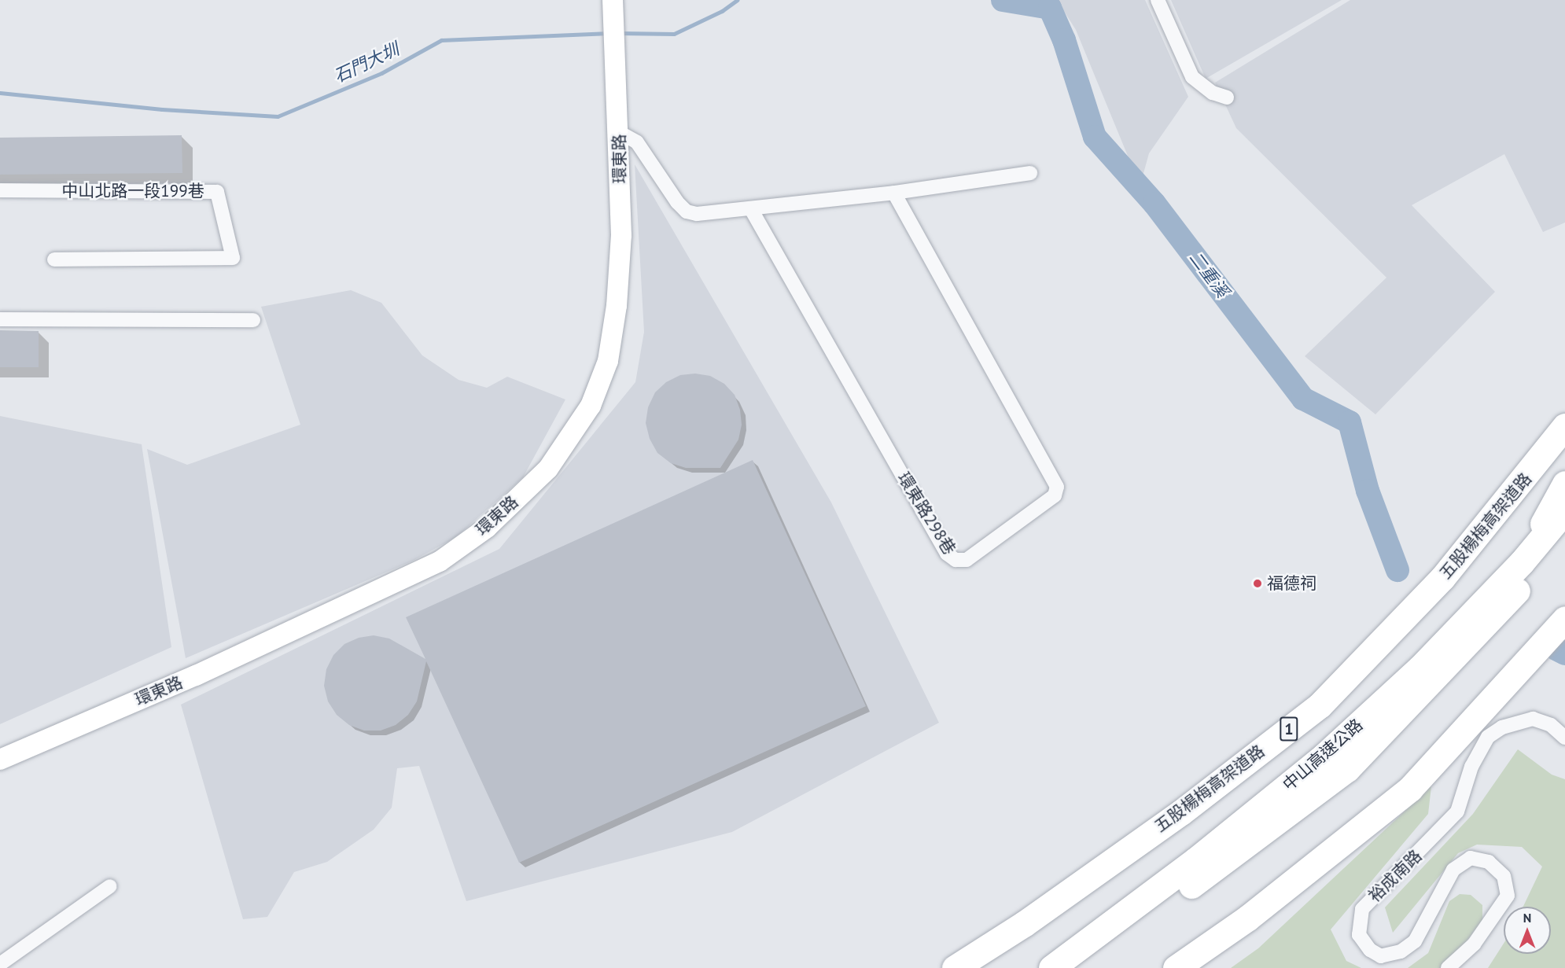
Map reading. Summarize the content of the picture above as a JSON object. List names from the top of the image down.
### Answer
{
  "streets": {
    "highway": ["五股楊梅高架道路", "1", "中山高速公路"],
    "street": [
      "環東路",
      "中山北路一段199巷",
      "環東路298巷",
      "裕成南路"
    ]
  },
  "water": ["石門大圳", "二重溪"],
  "places": ["福德祠"],
  "north": "top"
}
